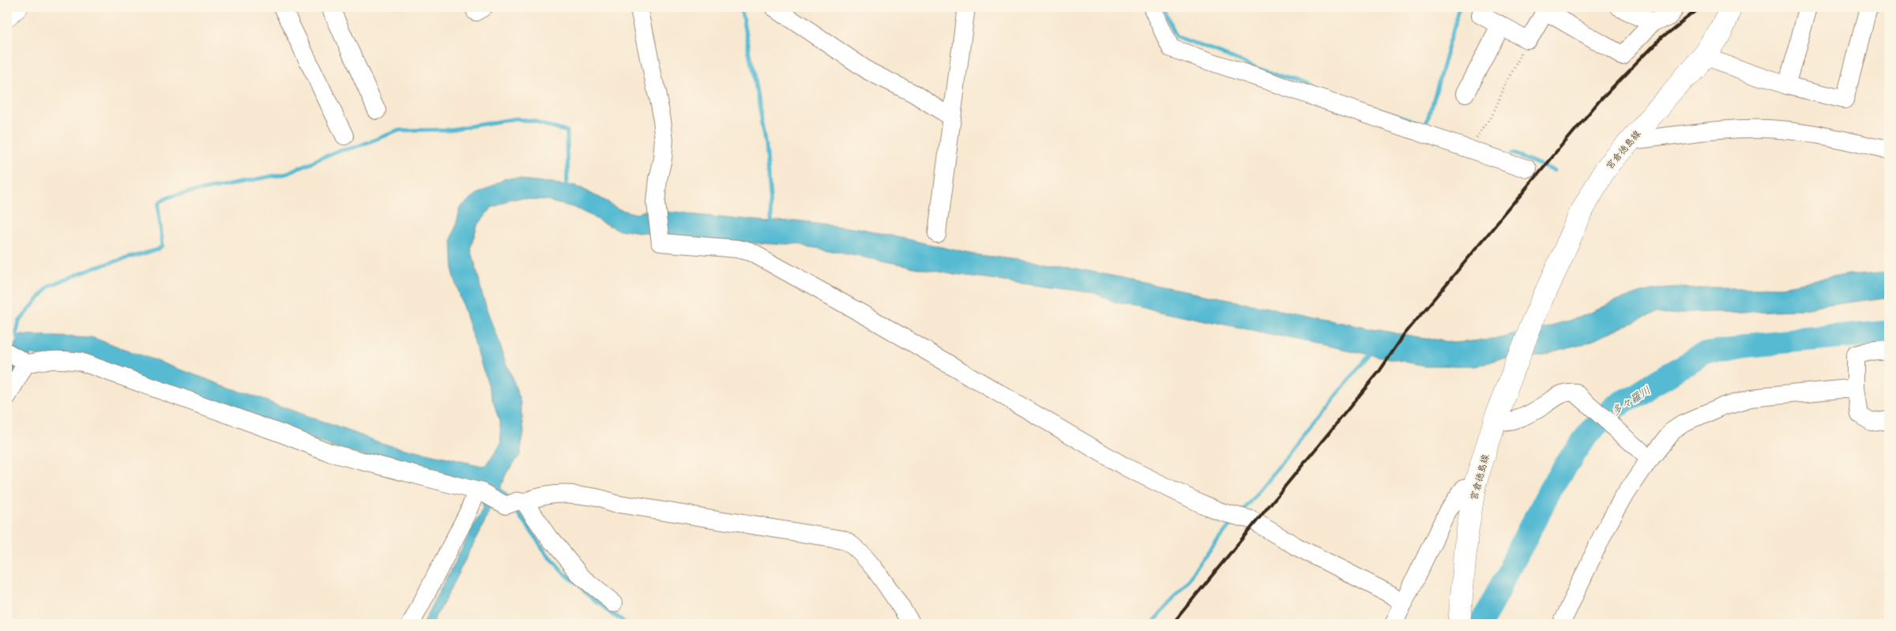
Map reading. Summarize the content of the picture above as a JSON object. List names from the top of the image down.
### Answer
{
  "streets": {
    "main road": ["宮倉徳島線"]
  },
  "water": ["多々羅川"]
}
